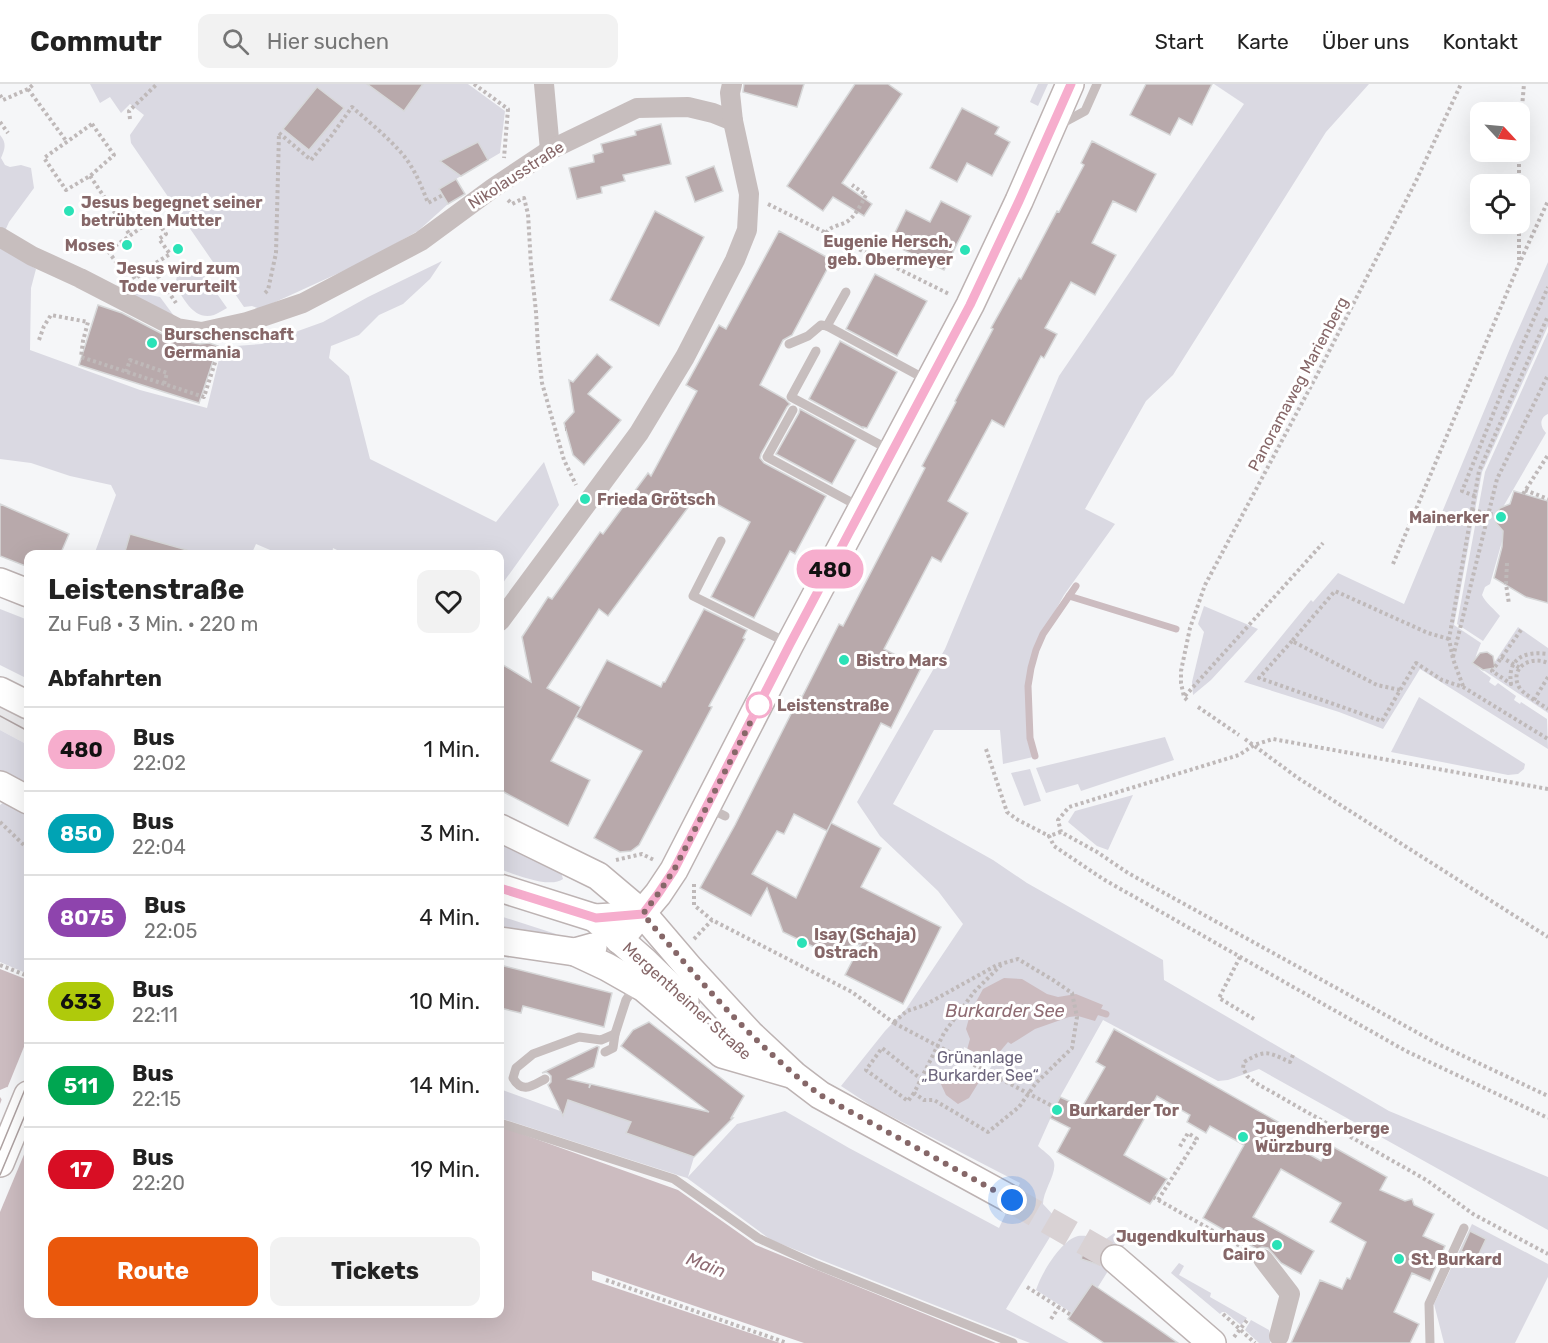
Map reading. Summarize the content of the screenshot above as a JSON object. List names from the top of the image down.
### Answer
{
  "streets": {
    "main road": ["Mergentheimer Straße"],
    "street": ["Nikolausstraße"],
    "path": ["Panoramaweg Marienberg"]
  },
  "water": ["Burkarder See", "Main"],
  "parks": ["Grünanlage „Burkarder See“"],
  "places": [
    "Jesus begegnet seiner betrübten Mutter",
    "Moses",
    "Jesus wird zum Tode verurteilt",
    "Eugenie Hersch, geb. Obermeyer",
    "Burschenschaft Germania",
    "Frieda Grötsch",
    "Mainerker",
    "Bistro Mars",
    "Leistenstraße",
    "Isay (Schaja) Ostrach",
    "Burkarder Tor",
    "Jugendherberge Würzburg",
    "Jugendkulturhaus Cairo",
    "St. Burkard"
  ],
  "lines": ["bus line 480"],
  "north": "bottom right",
  "page": {
    "header": "Commutr",
    "search": "Hier suchen",
    "nav": [
      "Start",
      "Karte",
      "Über uns",
      "Kontakt"
    ],
    "on_map": "480",
    "heading": [
      ["Leistenstraße", "Zu Fuß · 3 Min. · 220 m"],
      "Abfahrten"
    ],
    "list": [
      {
        "mark": "480",
        "name": "Bus",
        "note": "22:02",
        "value": "1 Min."
      },
      {
        "mark": "850",
        "name": "Bus",
        "note": "22:04",
        "value": "3 Min."
      },
      {
        "mark": "8075",
        "name": "Bus",
        "note": "22:05",
        "value": "4 Min."
      },
      {
        "mark": "633",
        "name": "Bus",
        "note": "22:11",
        "value": "10 Min."
      },
      {
        "mark": "511",
        "name": "Bus",
        "note": "22:15",
        "value": "14 Min."
      },
      {
        "mark": "17",
        "name": "Bus",
        "note": "22:20",
        "value": "19 Min."
      }
    ],
    "buttons": ["Route", "Tickets"]
  }
}
